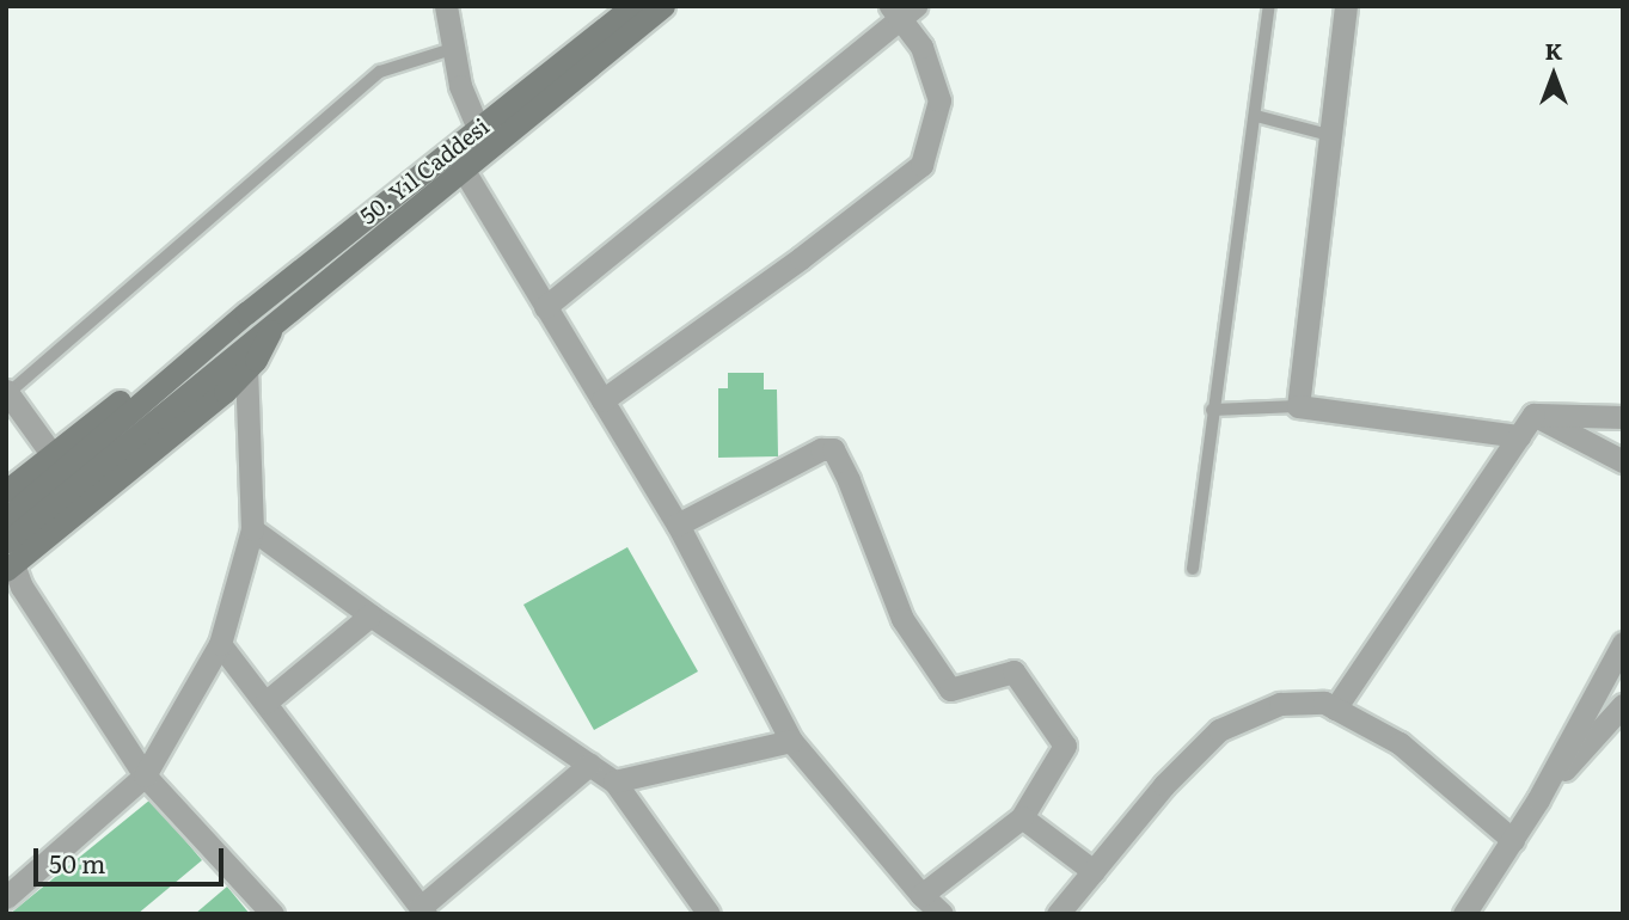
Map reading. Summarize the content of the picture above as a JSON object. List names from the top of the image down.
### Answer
{
  "streets": {
    "main road": ["50. Yıl Caddesi"]
  },
  "scale_bar": "50 m",
  "north": "top"
}
